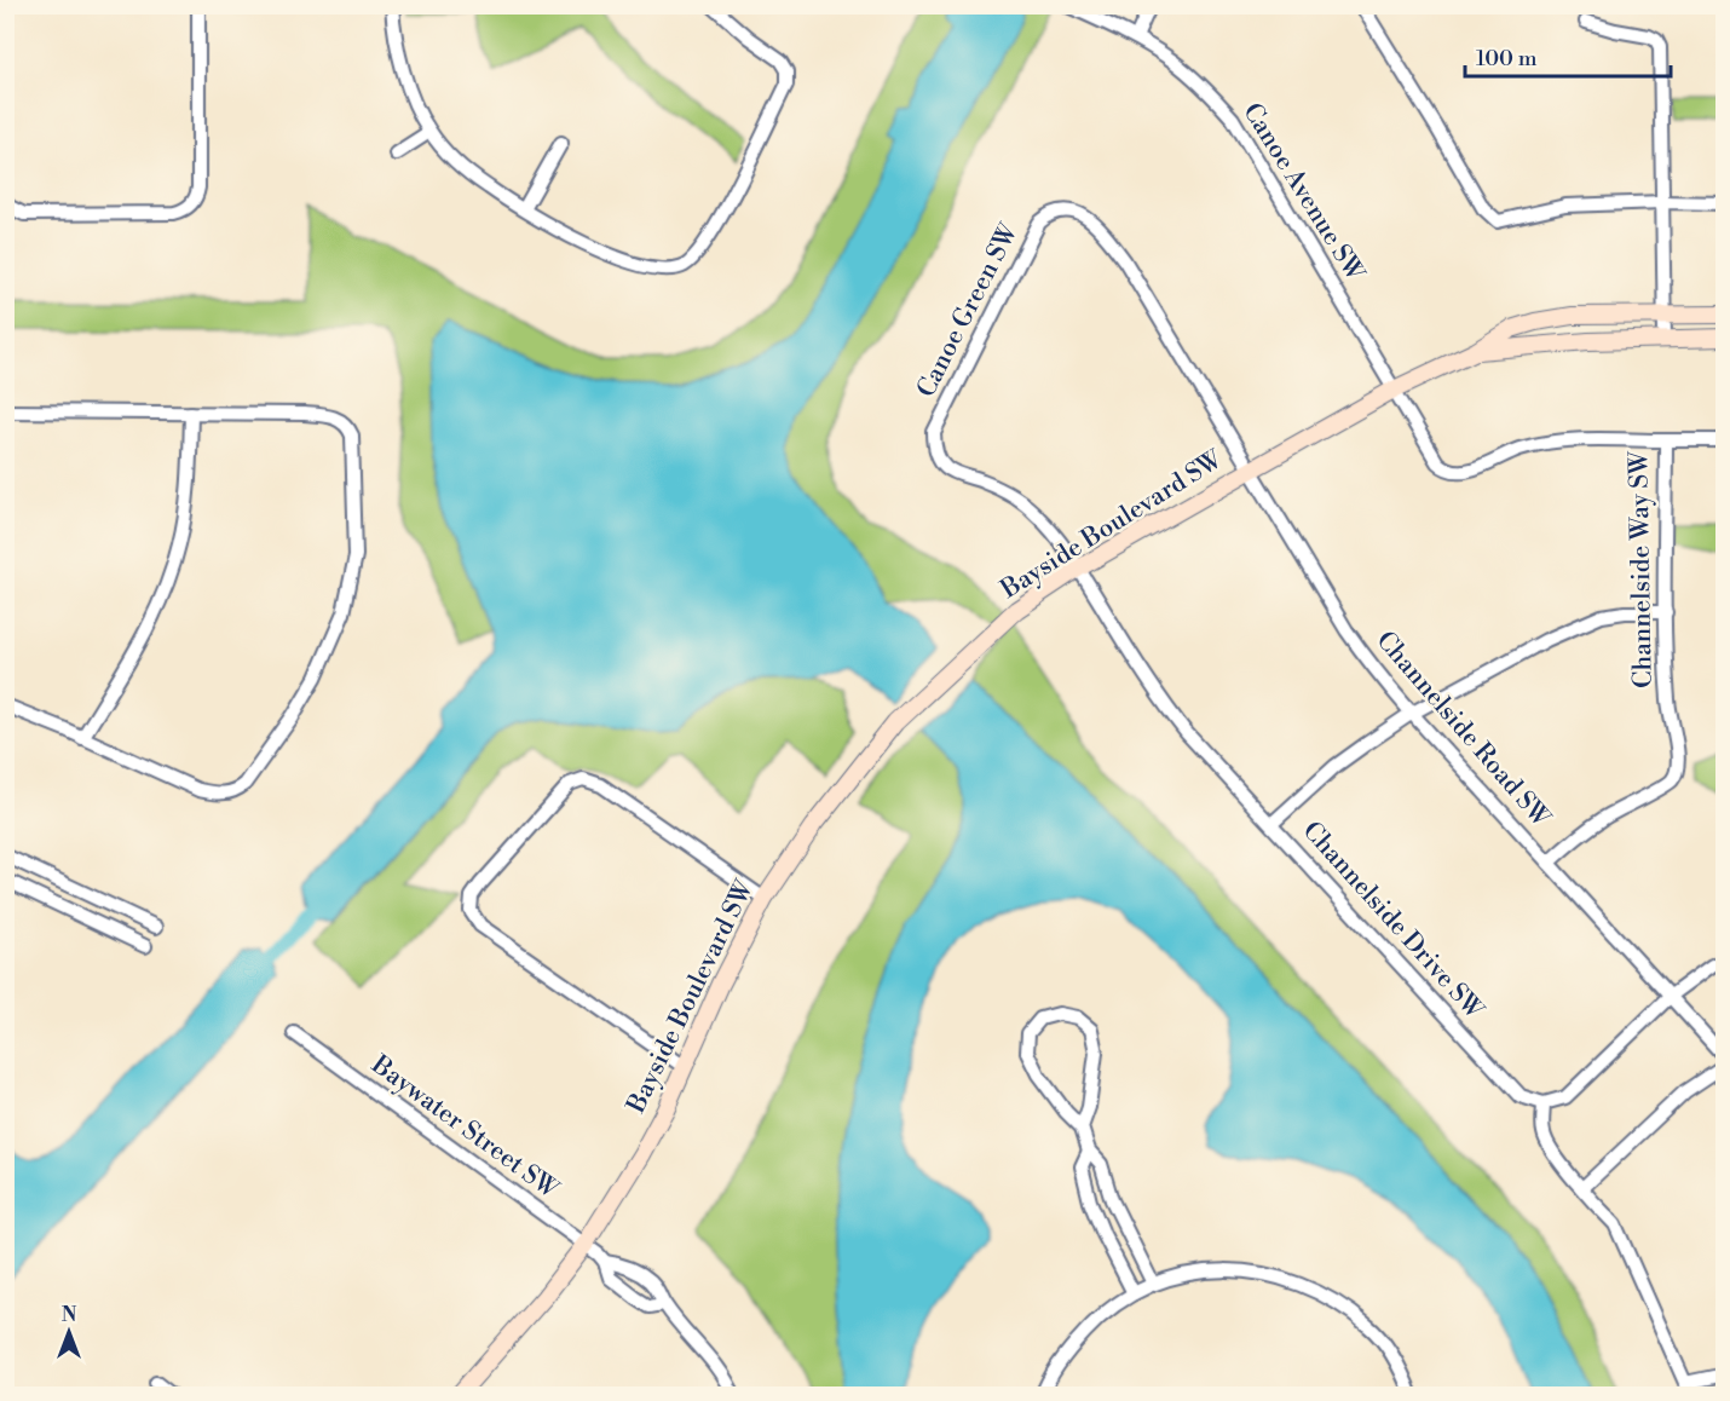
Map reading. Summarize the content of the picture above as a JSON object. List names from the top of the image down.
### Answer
{
  "streets": {
    "street": [
      "Canoe Avenue SW",
      "Canoe Green SW",
      "Bayside Boulevard SW",
      "Channelside Way SW",
      "Channelside Road SW",
      "Channelside Drive SW",
      "Baywater Street SW"
    ]
  },
  "crossings": [
    ["Canoe Avenue SW", "Bayside Boulevard SW"],
    ["Canoe Avenue SW", "Channelside Way SW"],
    ["Canoe Green SW", "Bayside Boulevard SW"],
    ["Canoe Green SW", "Channelside Road SW"],
    ["Canoe Green SW", "Channelside Drive SW"],
    ["Bayside Boulevard SW", "Channelside Way SW"],
    ["Bayside Boulevard SW", "Channelside Road SW"],
    ["Bayside Boulevard SW", "Channelside Drive SW"],
    ["Bayside Boulevard SW", "Baywater Street SW"],
    ["Channelside Way SW", "Channelside Road SW"]
  ],
  "scale_bar": "100 m",
  "north": "top"
}
